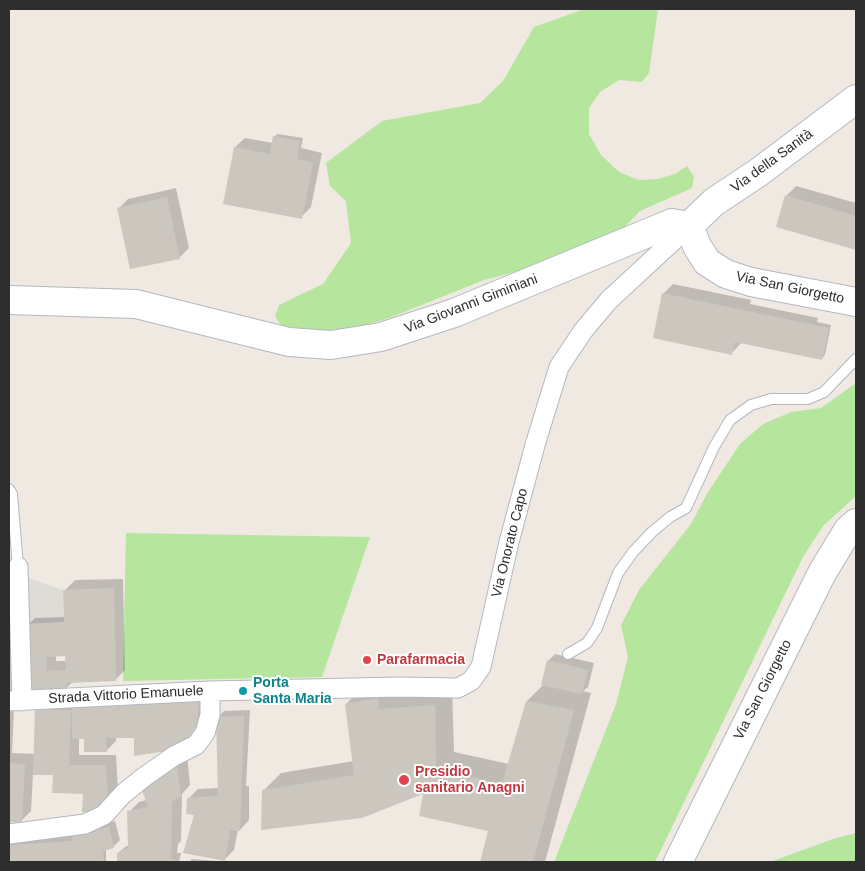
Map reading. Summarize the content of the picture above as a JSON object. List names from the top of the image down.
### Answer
{
  "streets": {
    "street": [
      "Via della Sanità",
      "Via San Giorgetto",
      "Via Giovanni Giminiani",
      "Via Onorato Capo",
      "Strada Vittorio Emanuele"
    ]
  },
  "crossings": [
    ["Via della Sanità", "Via San Giorgetto"],
    ["Via della Sanità", "Via Giovanni Giminiani"],
    ["Via della Sanità", "Via Onorato Capo"],
    ["Via San Giorgetto", "Via Giovanni Giminiani"],
    ["Via San Giorgetto", "Via Onorato Capo"],
    ["Via Giovanni Giminiani", "Via Onorato Capo"],
    ["Via Onorato Capo", "Strada Vittorio Emanuele"]
  ],
  "places": ["Parafarmacia", "Porta Santa Maria", "Presidio sanitario Anagni"]
}
